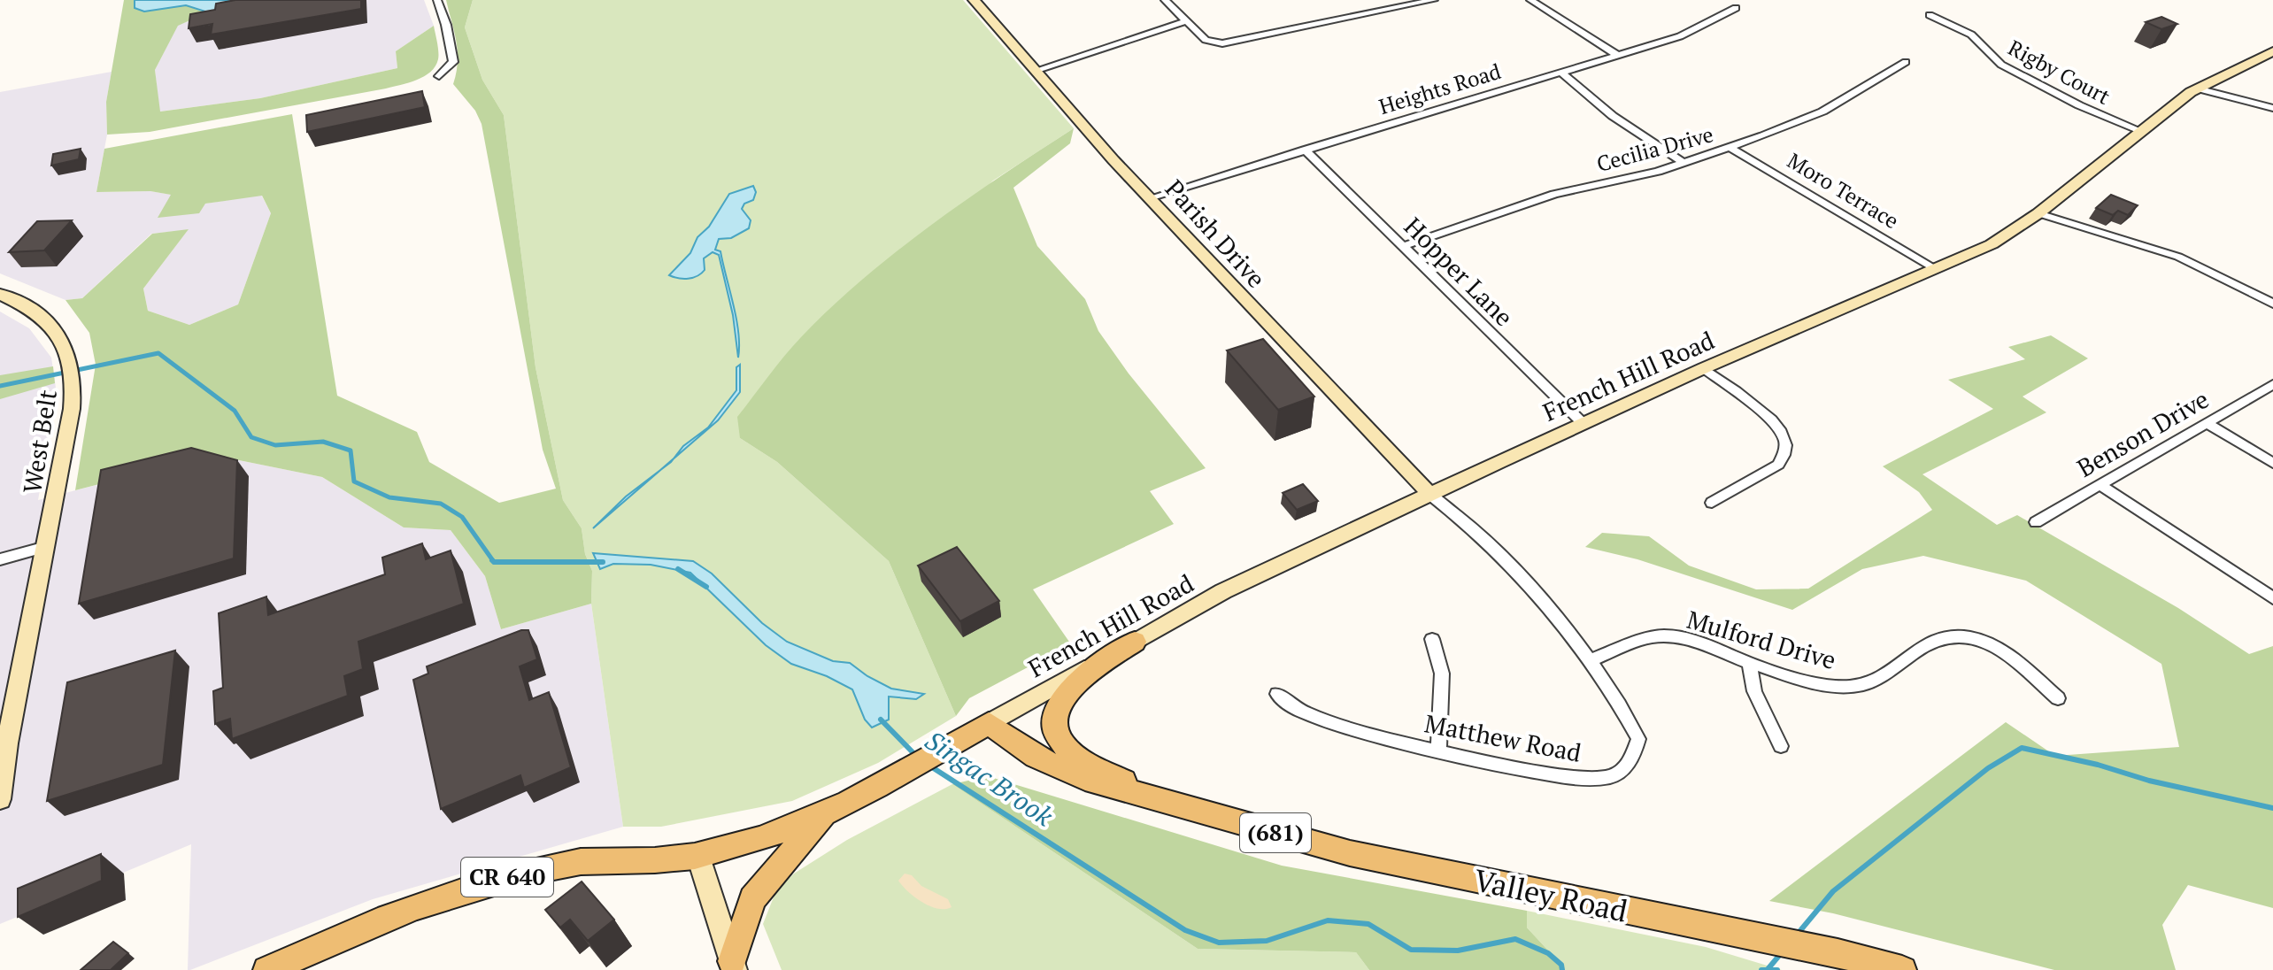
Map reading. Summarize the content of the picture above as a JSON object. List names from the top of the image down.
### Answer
{
  "streets": {
    "main road": [
      "Parish Drive",
      "French Hill Road",
      "West Belt",
      "(681)",
      "CR 640",
      "Valley Road"
    ],
    "street": [
      "Rigby Court",
      "Heights Road",
      "Cecilia Drive",
      "Moro Terrace",
      "Hopper Lane",
      "Benson Drive",
      "Mulford Drive",
      "Matthew Road"
    ]
  },
  "crossings": [
    ["Rigby Court", "French Hill Road"],
    ["Heights Road", "Parish Drive"],
    ["Heights Road", "Hopper Lane"],
    ["Cecilia Drive", "Moro Terrace"],
    ["Cecilia Drive", "Hopper Lane"],
    ["Moro Terrace", "French Hill Road"],
    ["Parish Drive", "French Hill Road"],
    ["Parish Drive", "Matthew Road"],
    ["Hopper Lane", "French Hill Road"],
    ["French Hill Road", "Matthew Road"],
    ["French Hill Road", "CR 640"],
    ["French Hill Road", "Valley Road"],
    ["Mulford Drive", "Matthew Road"],
    ["CR 640", "Valley Road"]
  ],
  "water": ["Singac Brook"]
}
